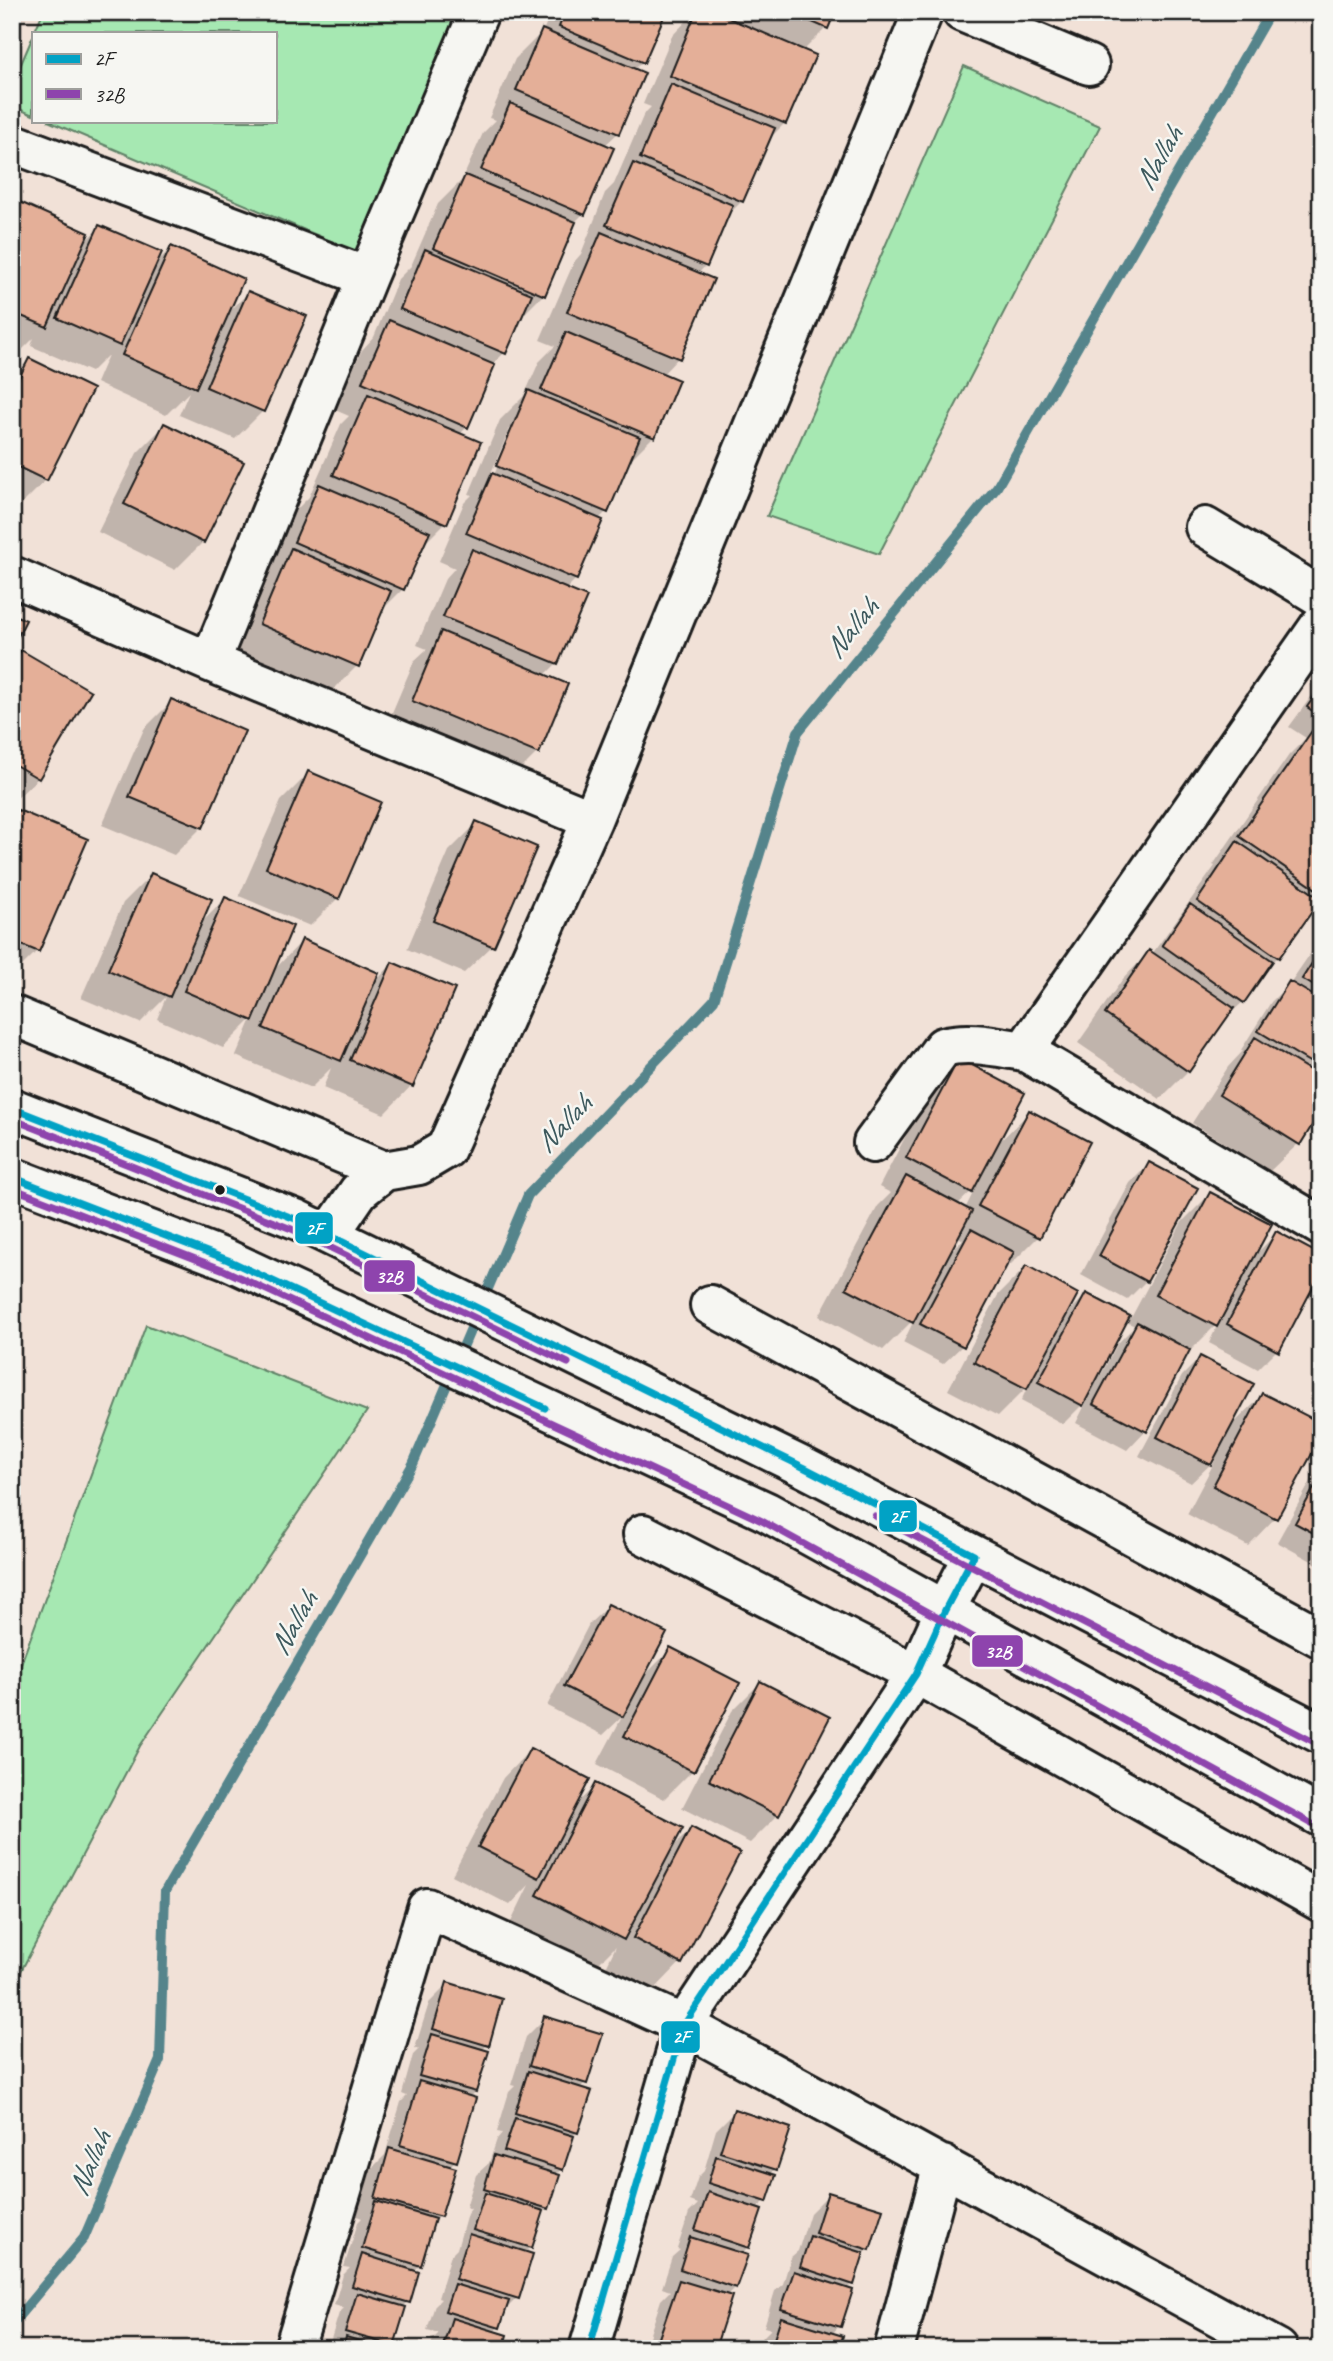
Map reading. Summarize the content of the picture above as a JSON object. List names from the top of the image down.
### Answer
{
  "water": ["Nallah"],
  "lines": ["transit line 2F", "transit line 32B"],
  "legend": ["2F", "32B"]
}
